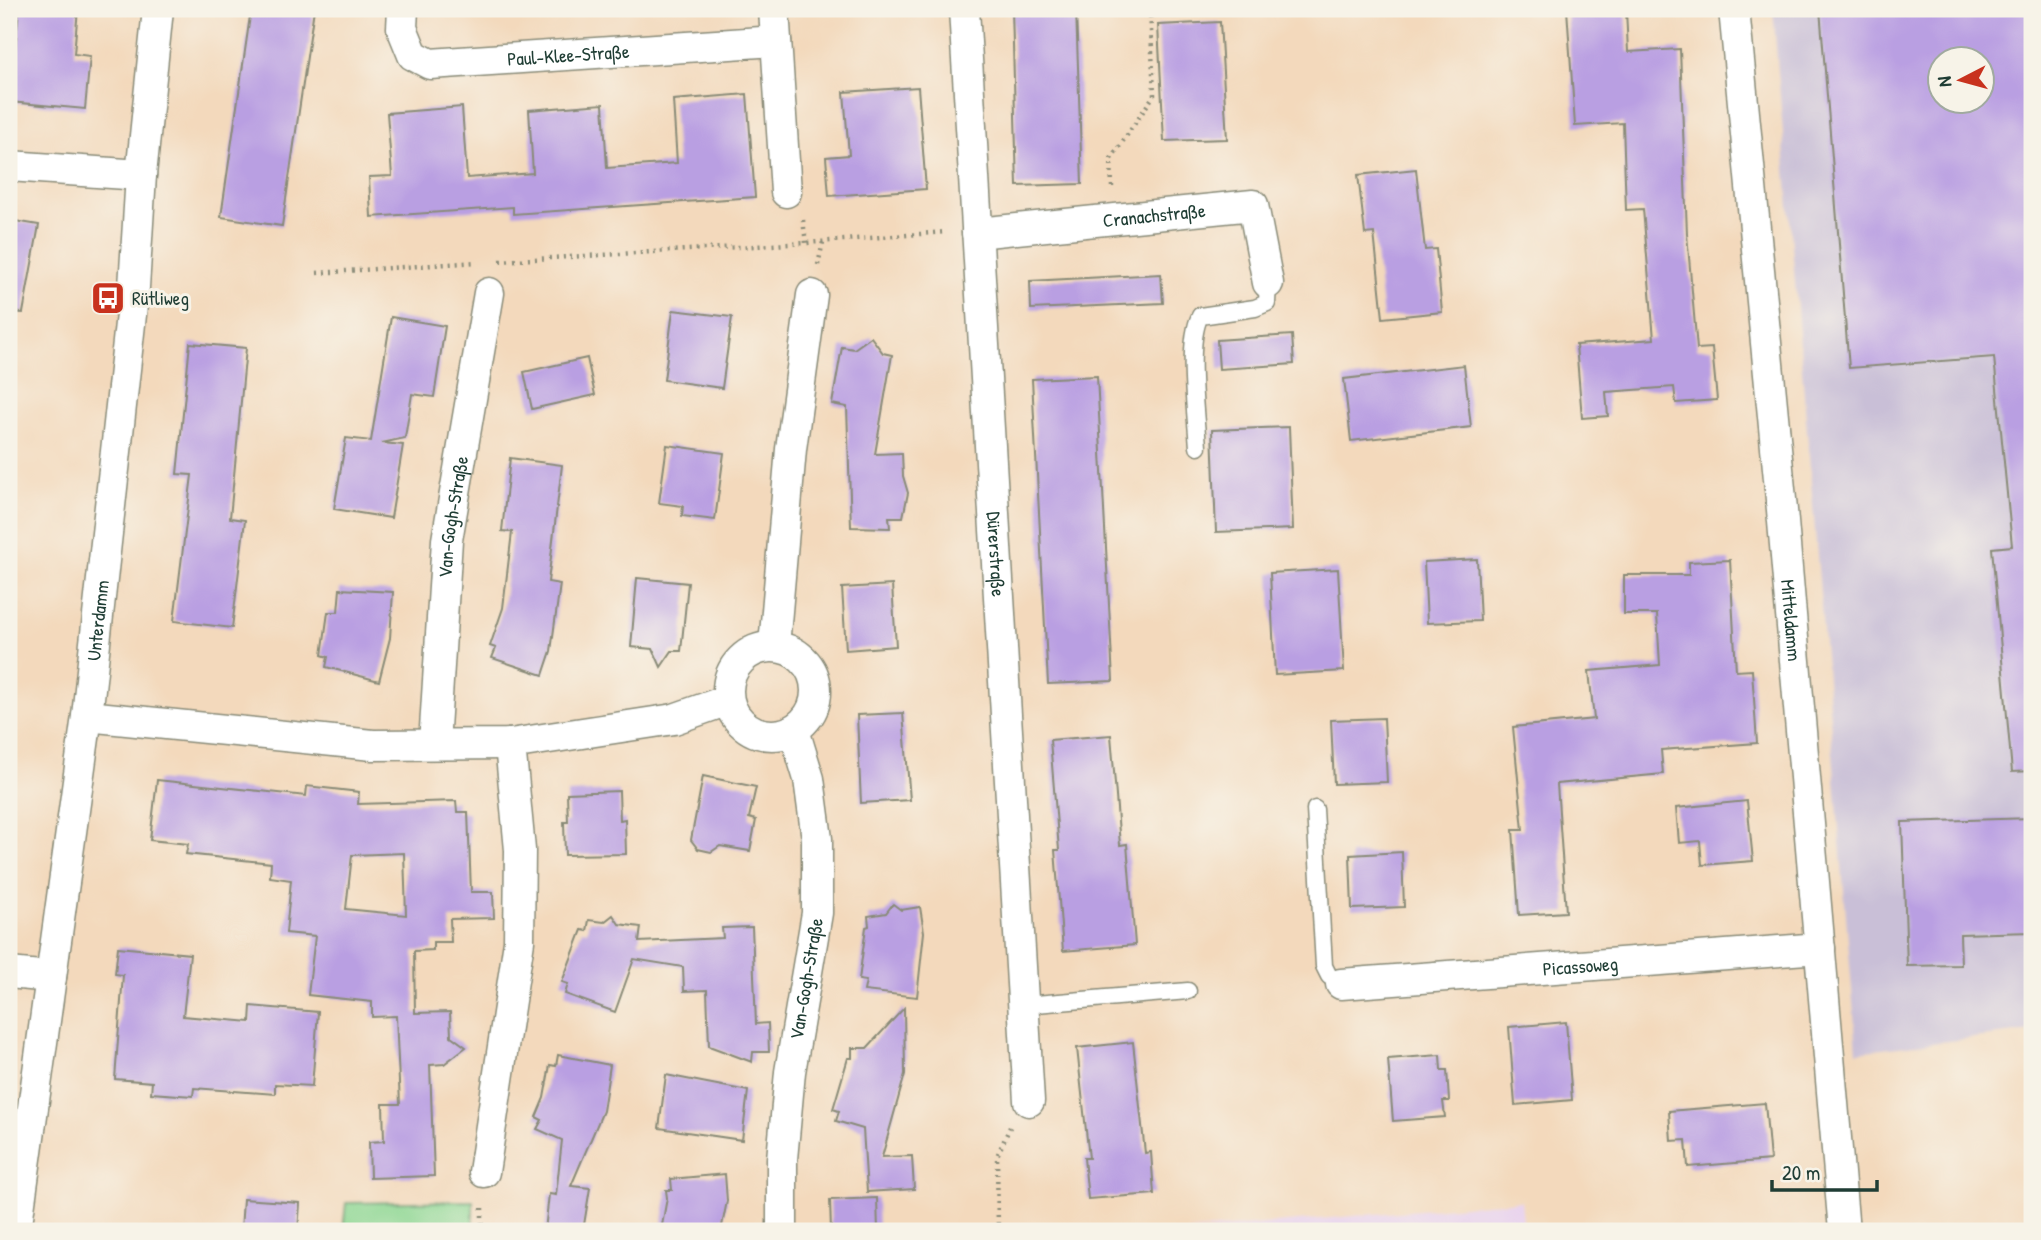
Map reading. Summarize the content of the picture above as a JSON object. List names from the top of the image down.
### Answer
{
  "streets": {
    "street": [
      "Paul-Klee-Straße",
      "Cranachstraße",
      "Van-Gogh-Straße",
      "Dürerstraße",
      "Mitteldamm",
      "Unterdamm",
      "Picassoweg"
    ]
  },
  "crossings": [
    ["Cranachstraße", "Dürerstraße"],
    ["Mitteldamm", "Picassoweg"]
  ],
  "places": {
    "bus stop": ["Rütliweg"]
  },
  "scale_bar": "20 m",
  "north": "left"
}
